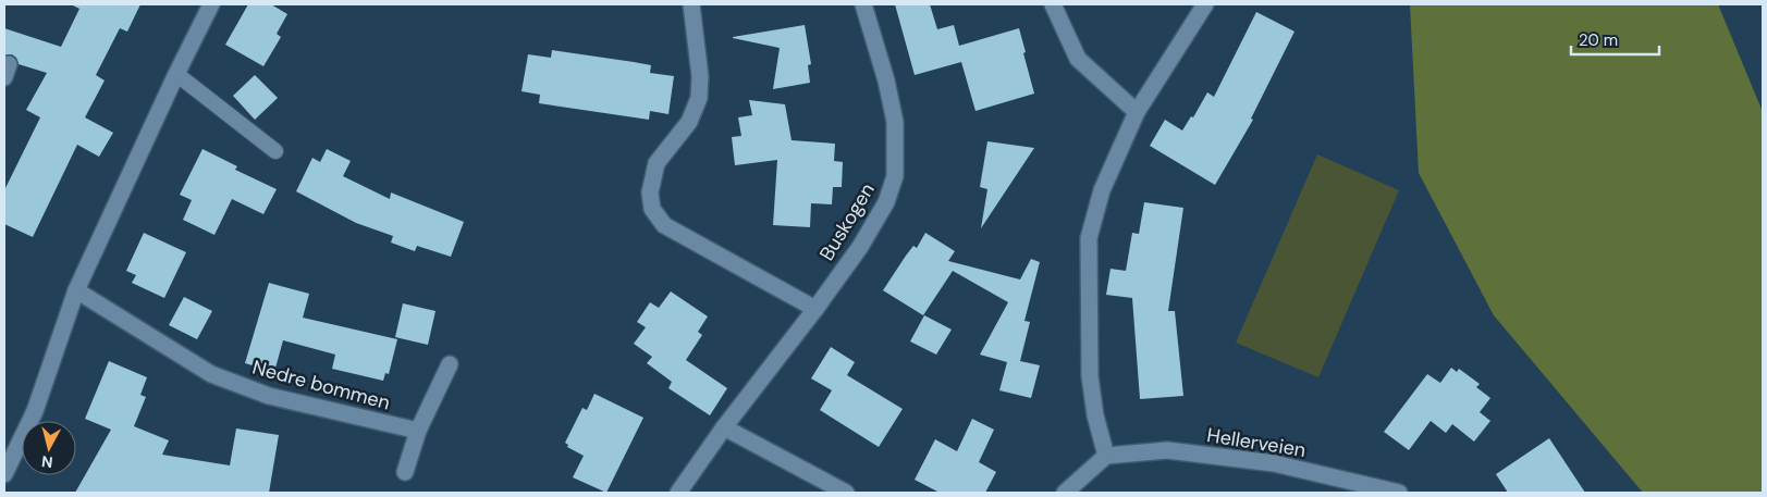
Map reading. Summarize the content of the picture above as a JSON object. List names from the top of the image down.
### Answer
{
  "streets": {
    "street": ["Buskogen", "Nedre bommen", "Hellerveien"]
  },
  "scale_bar": "20 m",
  "north": "bottom"
}
